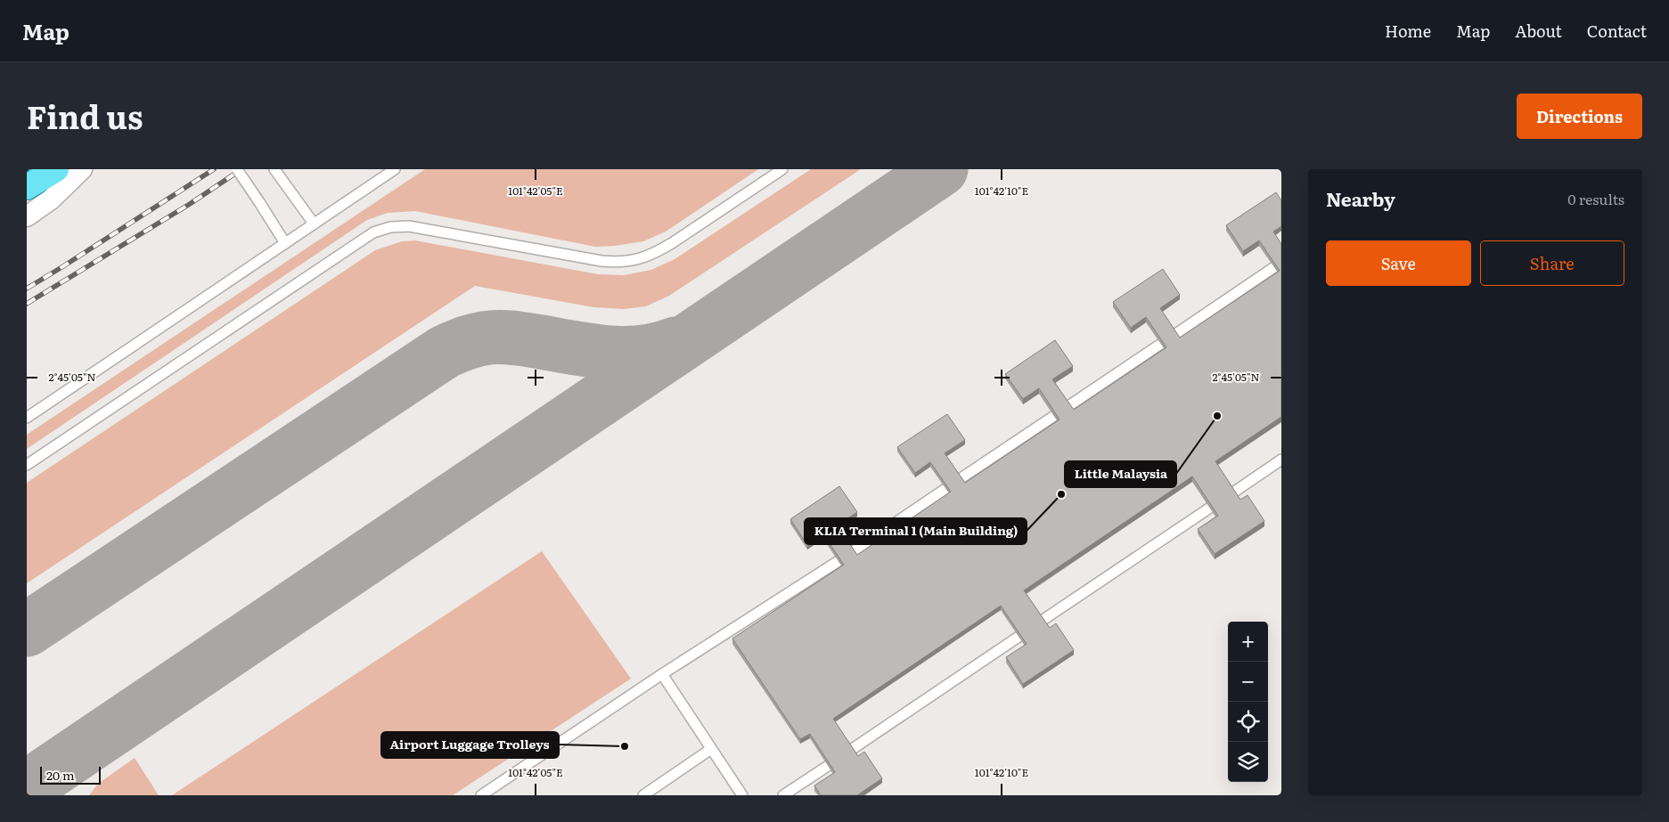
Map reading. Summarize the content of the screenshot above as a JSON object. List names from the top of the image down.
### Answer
{
  "places": ["Little Malaysia", "KLIA Terminal 1 (Main Building)", "Airport Luggage Trolleys"],
  "scale_bar": "20 m",
  "page": {
    "header": "Map",
    "nav": [
      "Home",
      "Map",
      "About",
      "Contact"
    ],
    "title": "Find us",
    "buttons": [
      "Directions",
      ["Save", "Share"]
    ],
    "heading": ["Nearby", "0 results"],
    "map_buttons": ["+", "−"],
    "scale": "20 m"
  },
  "coordinates": ["101°42'05\"E", "101°42'10\"E", "2°45'05\"N"]
}
